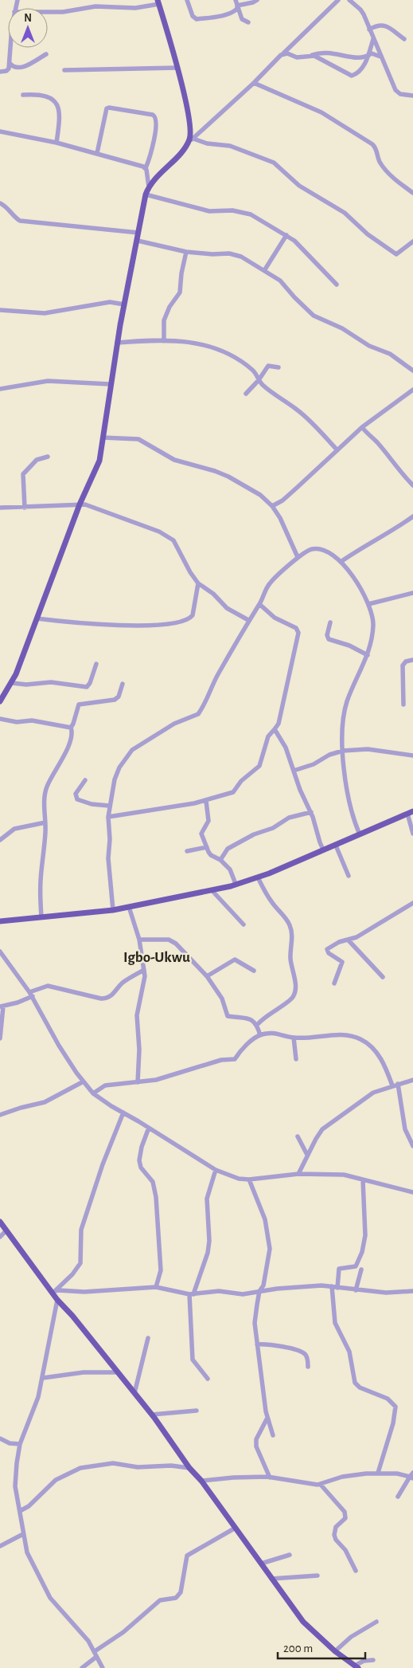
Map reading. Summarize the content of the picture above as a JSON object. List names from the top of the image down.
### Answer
{
  "districts": ["Igbo-Ukwu"],
  "scale_bar": "200 m",
  "north": "top"
}
